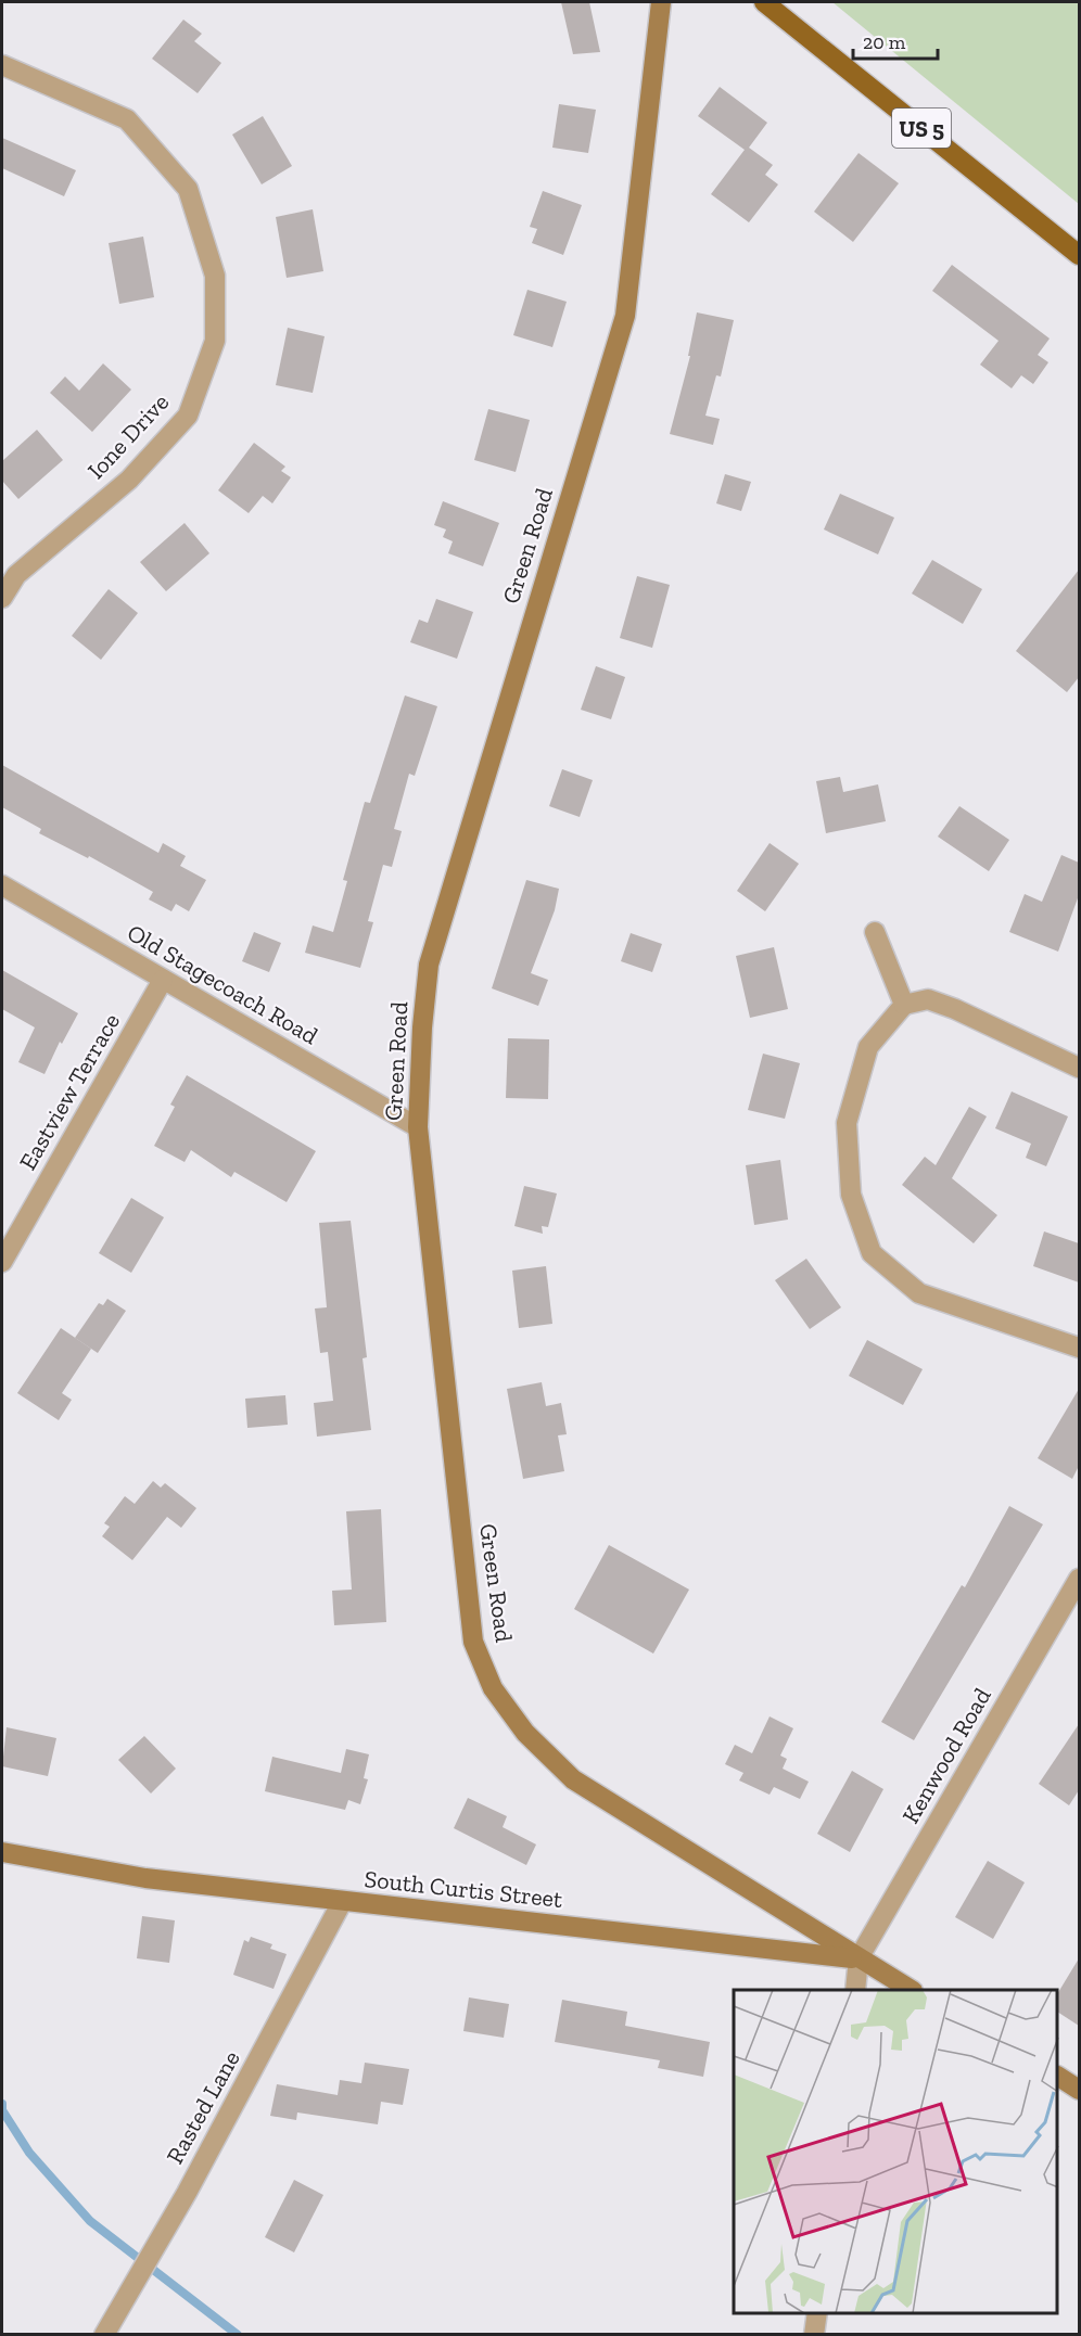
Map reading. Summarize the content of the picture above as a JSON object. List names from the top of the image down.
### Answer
{
  "streets": {
    "main road": ["US 5"],
    "street": [
      "Ione Drive",
      "Green Road",
      "Old Stagecoach Road",
      "Eastview Terrace",
      "Kenwood Road",
      "South Curtis Street",
      "Rasted Lane"
    ]
  },
  "crossings": [
    ["Green Road", "Old Stagecoach Road"],
    ["Green Road", "Kenwood Road"],
    ["Green Road", "South Curtis Street"],
    ["Old Stagecoach Road", "Eastview Terrace"],
    ["Kenwood Road", "South Curtis Street"],
    ["South Curtis Street", "Rasted Lane"]
  ],
  "scale_bar": "20 m"
}
